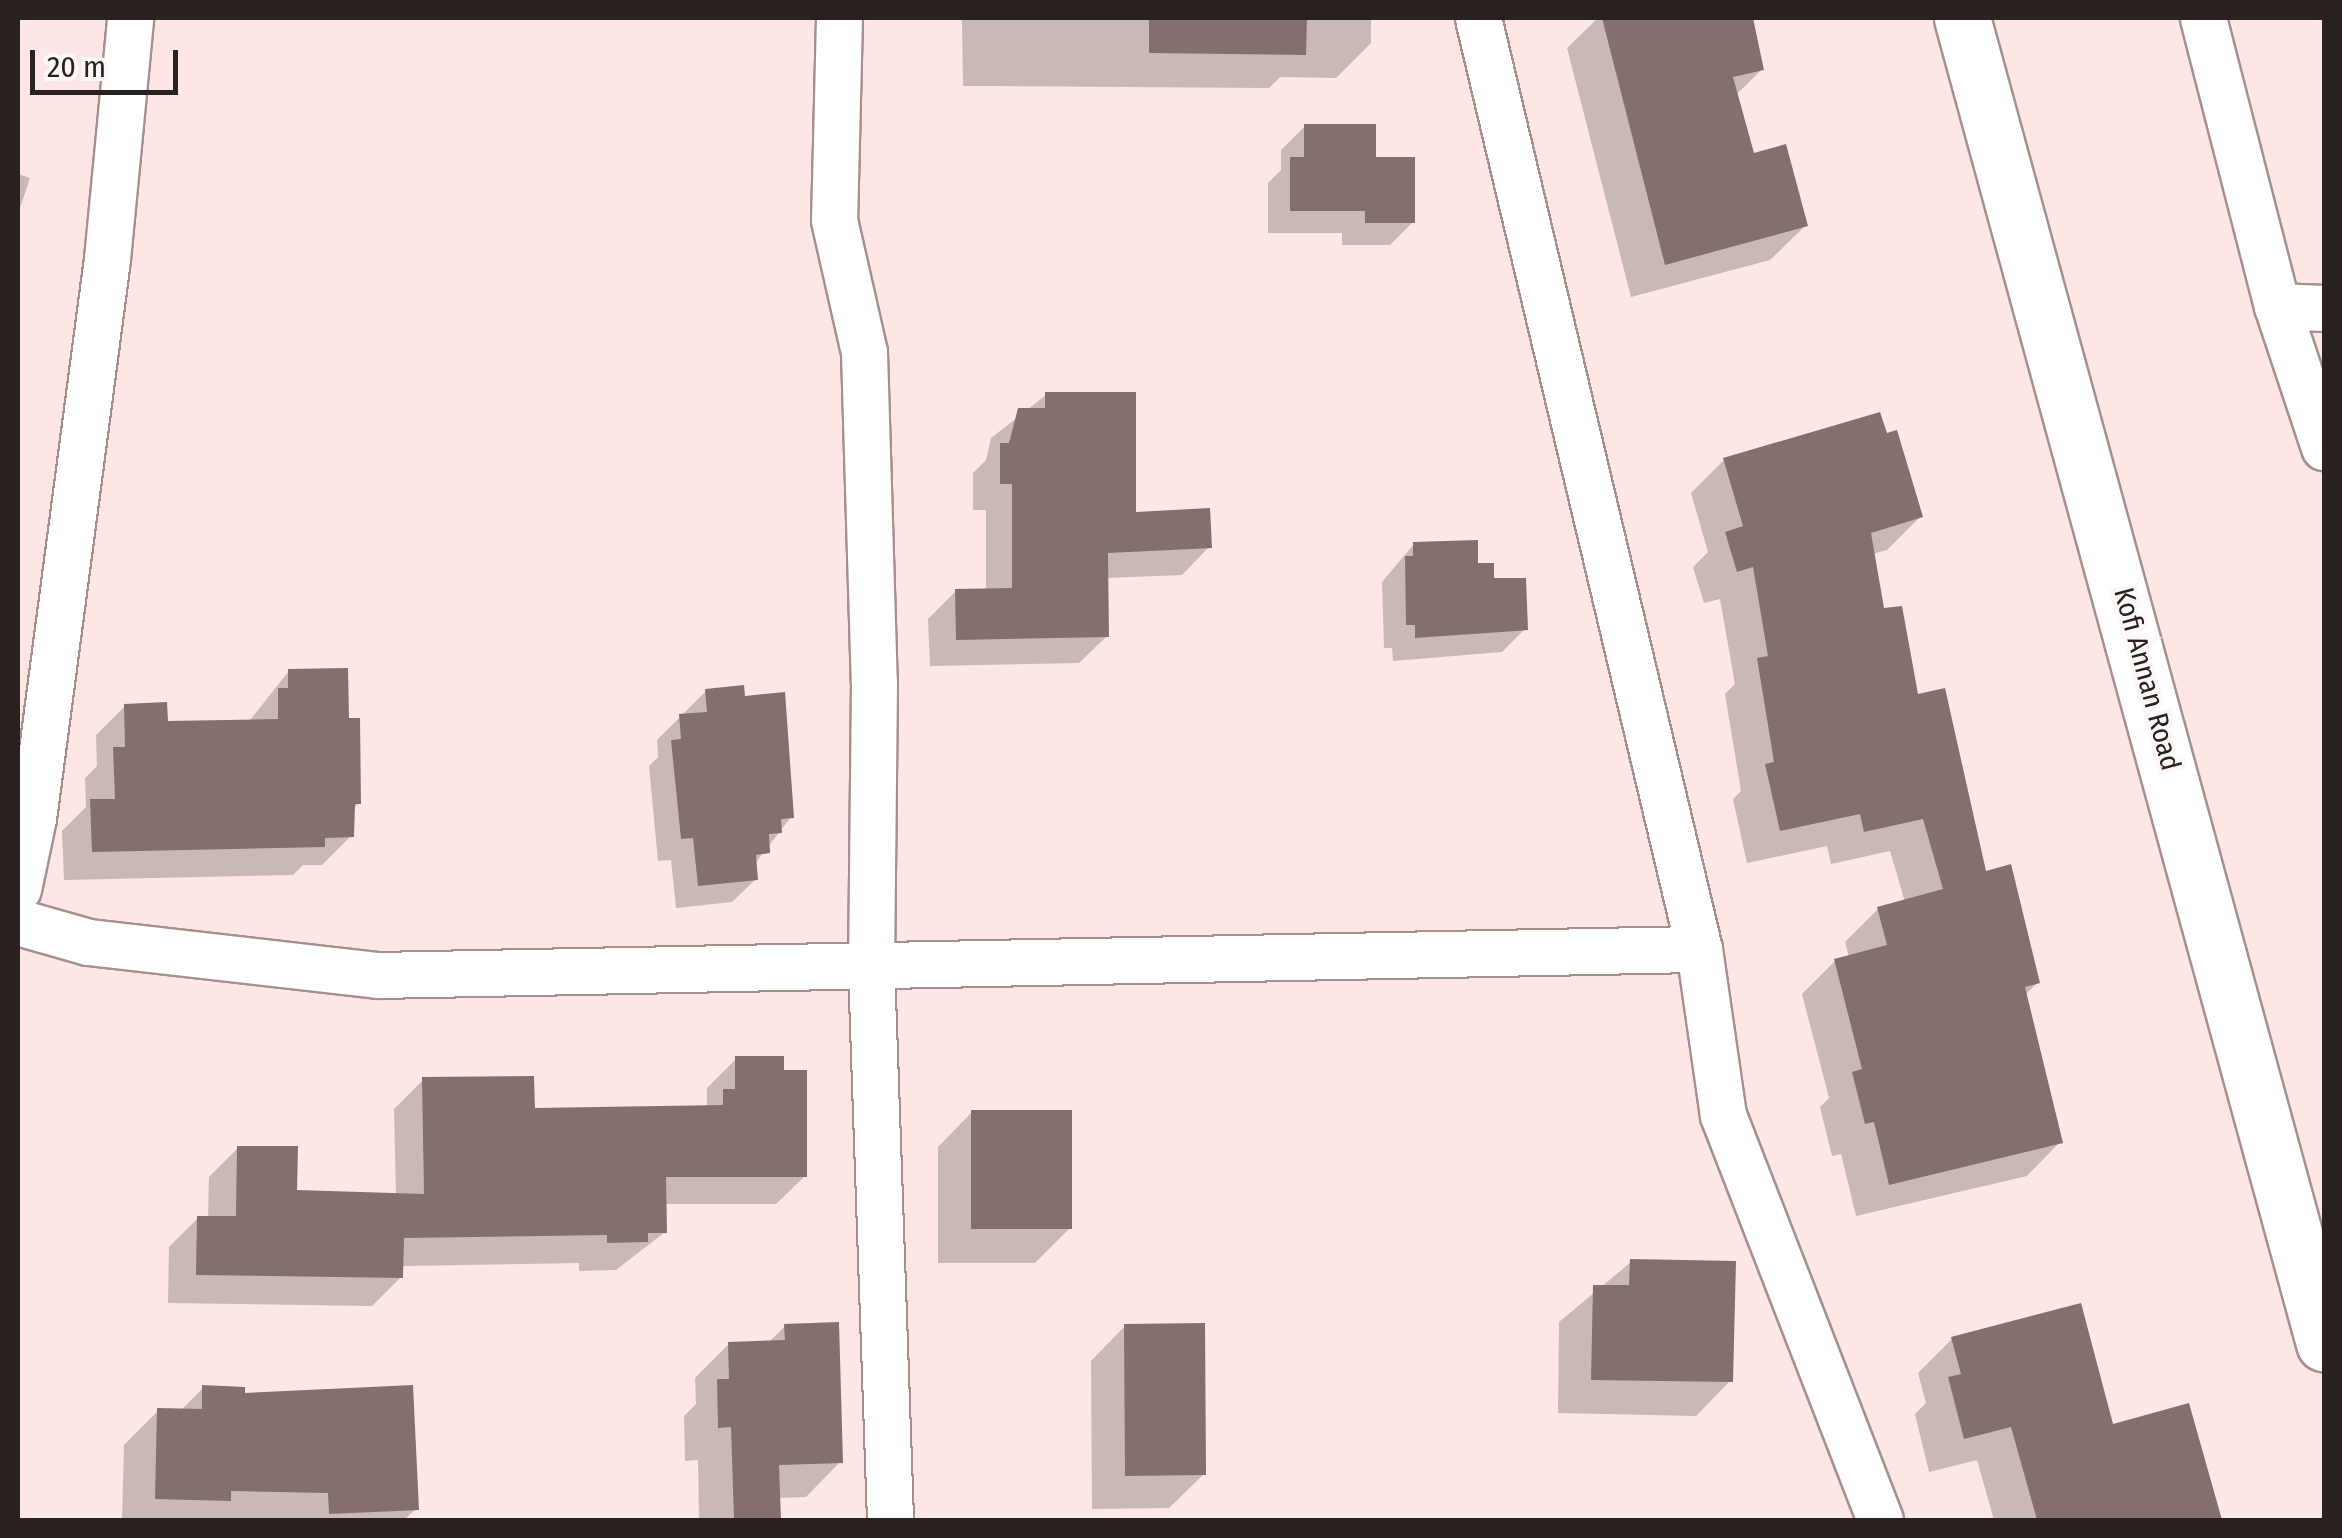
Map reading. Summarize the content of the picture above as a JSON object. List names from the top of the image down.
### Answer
{
  "streets": {
    "main road": ["Kofi Annan Road"]
  },
  "scale_bar": "20 m"
}
